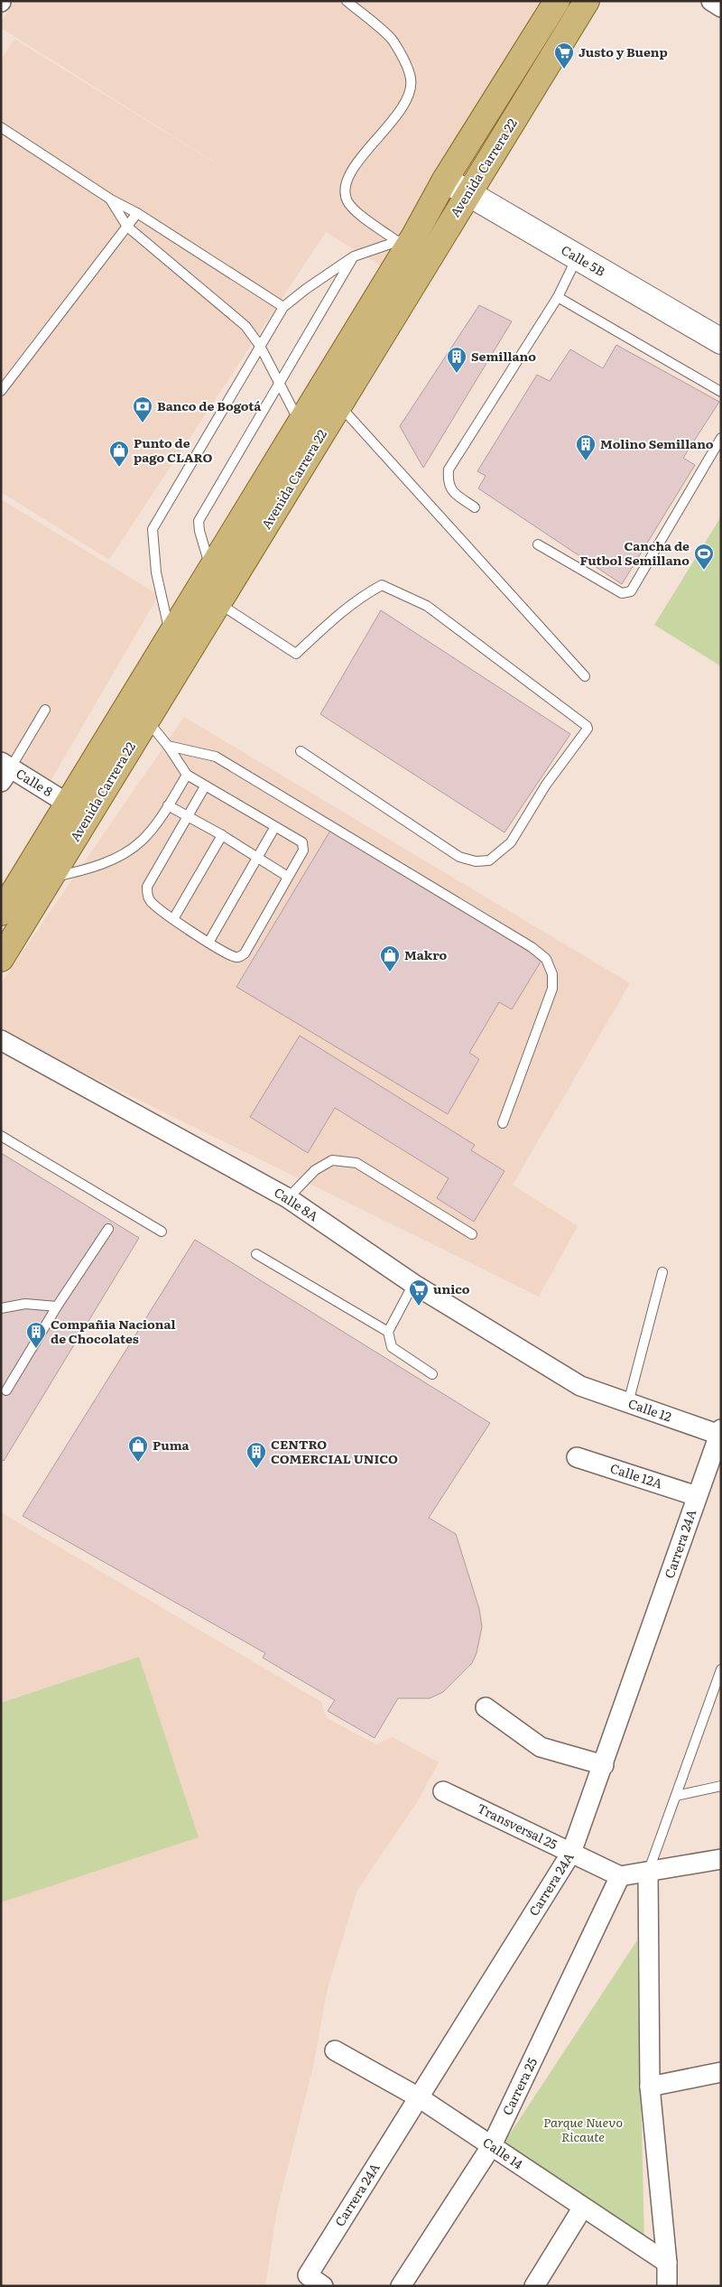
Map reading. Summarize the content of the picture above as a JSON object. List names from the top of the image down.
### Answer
{
  "streets": {
    "main road": ["Avenida Carrera 22"],
    "street": [
      "Calle 5B",
      "Calle 8",
      "Calle 8A",
      "Calle 12",
      "Calle 12A",
      "Carrera 24A",
      "Transversal 25",
      "Carrera 25",
      "Calle 14"
    ]
  },
  "crossings": [
    ["Avenida Carrera 22", "Calle 5B"],
    ["Avenida Carrera 22", "Calle 8"],
    ["Calle 8A", "Calle 12"],
    ["Calle 12", "Carrera 24A"],
    ["Calle 12A", "Carrera 24A"],
    ["Carrera 24A", "Transversal 25"],
    ["Carrera 24A", "Calle 14"],
    ["Transversal 25", "Carrera 25"],
    ["Carrera 25", "Calle 14"]
  ],
  "parks": ["Parque Nuevo Ricaute"],
  "places": {
    "supermarket": ["Justo y Buenp", "unico"],
    "building": [
      "Semillano",
      "Molino Semillano",
      "Compañia Nacional de Chocolates",
      "CENTRO COMERCIAL UNICO"
    ],
    "bank": ["Banco de Bogotá"],
    "shop": ["Punto de pago CLARO", "Makro", "Puma"],
    "sports": ["Cancha de Futbol Semillano"]
  }
}
